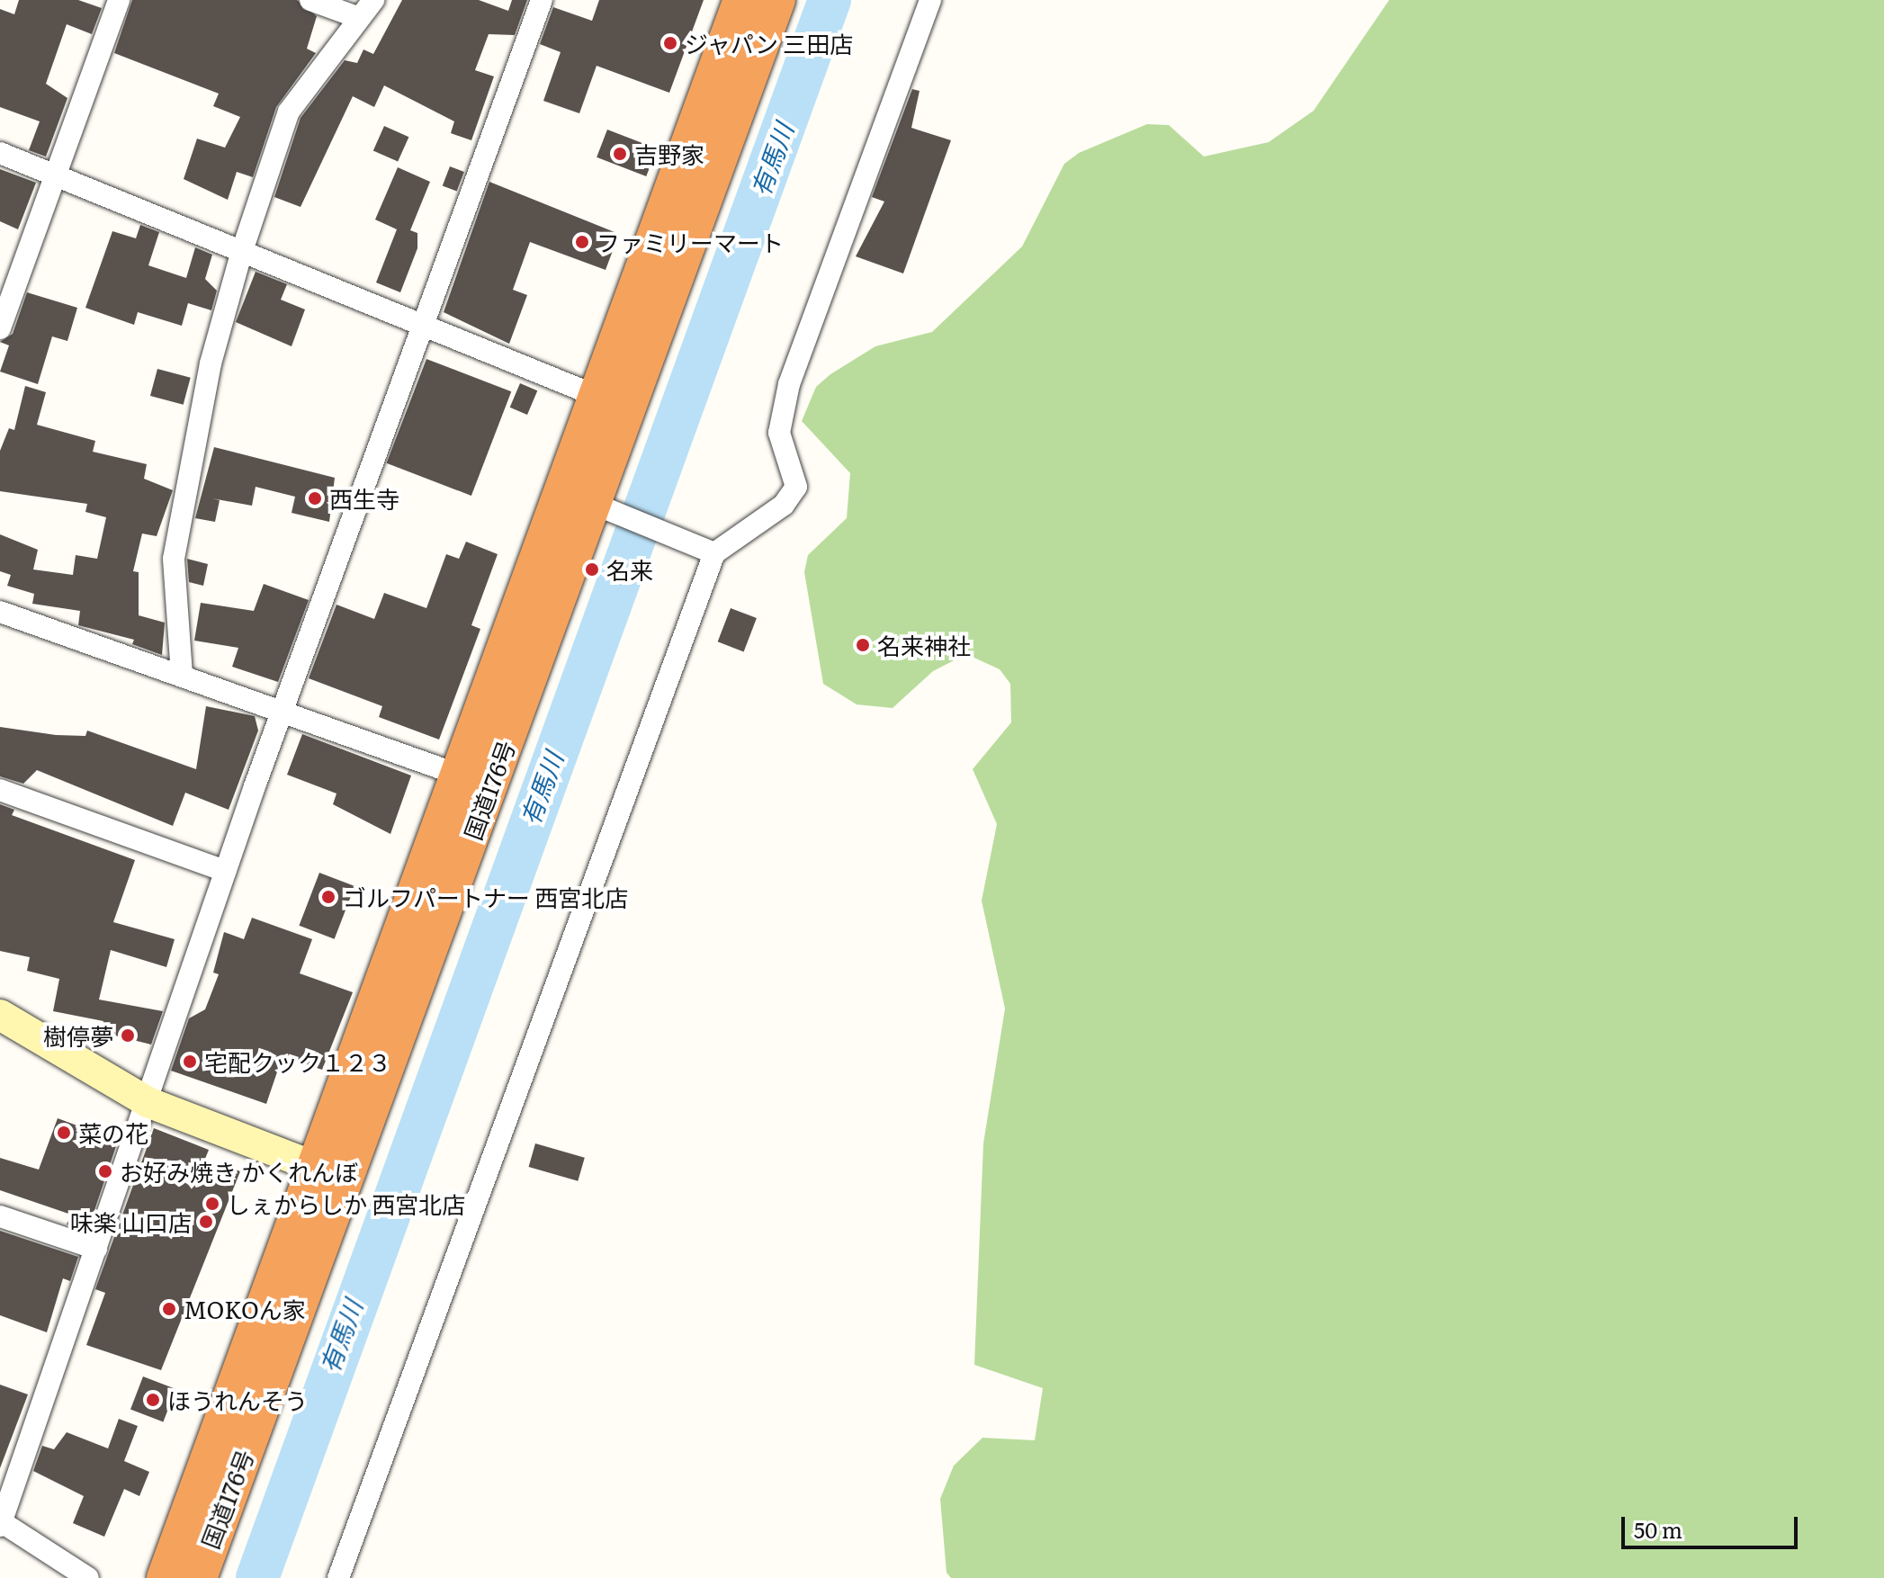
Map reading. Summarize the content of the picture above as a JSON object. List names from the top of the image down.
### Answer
{
  "streets": {
    "highway": ["国道176号"]
  },
  "water": ["有馬川"],
  "places": [
    "ジャパン 三田店",
    "吉野家",
    "ファミリーマート",
    "西生寺",
    "名来",
    "名来神社",
    "ゴルフパートナー 西宮北店",
    "樹停夢",
    "宅配クック１２３",
    "菜の花",
    "お好み焼き かくれんぼ",
    "しぇからしか 西宮北店",
    "味楽 山口店",
    "MOKOん家",
    "ほうれんそう"
  ],
  "scale_bar": "50 m"
}
